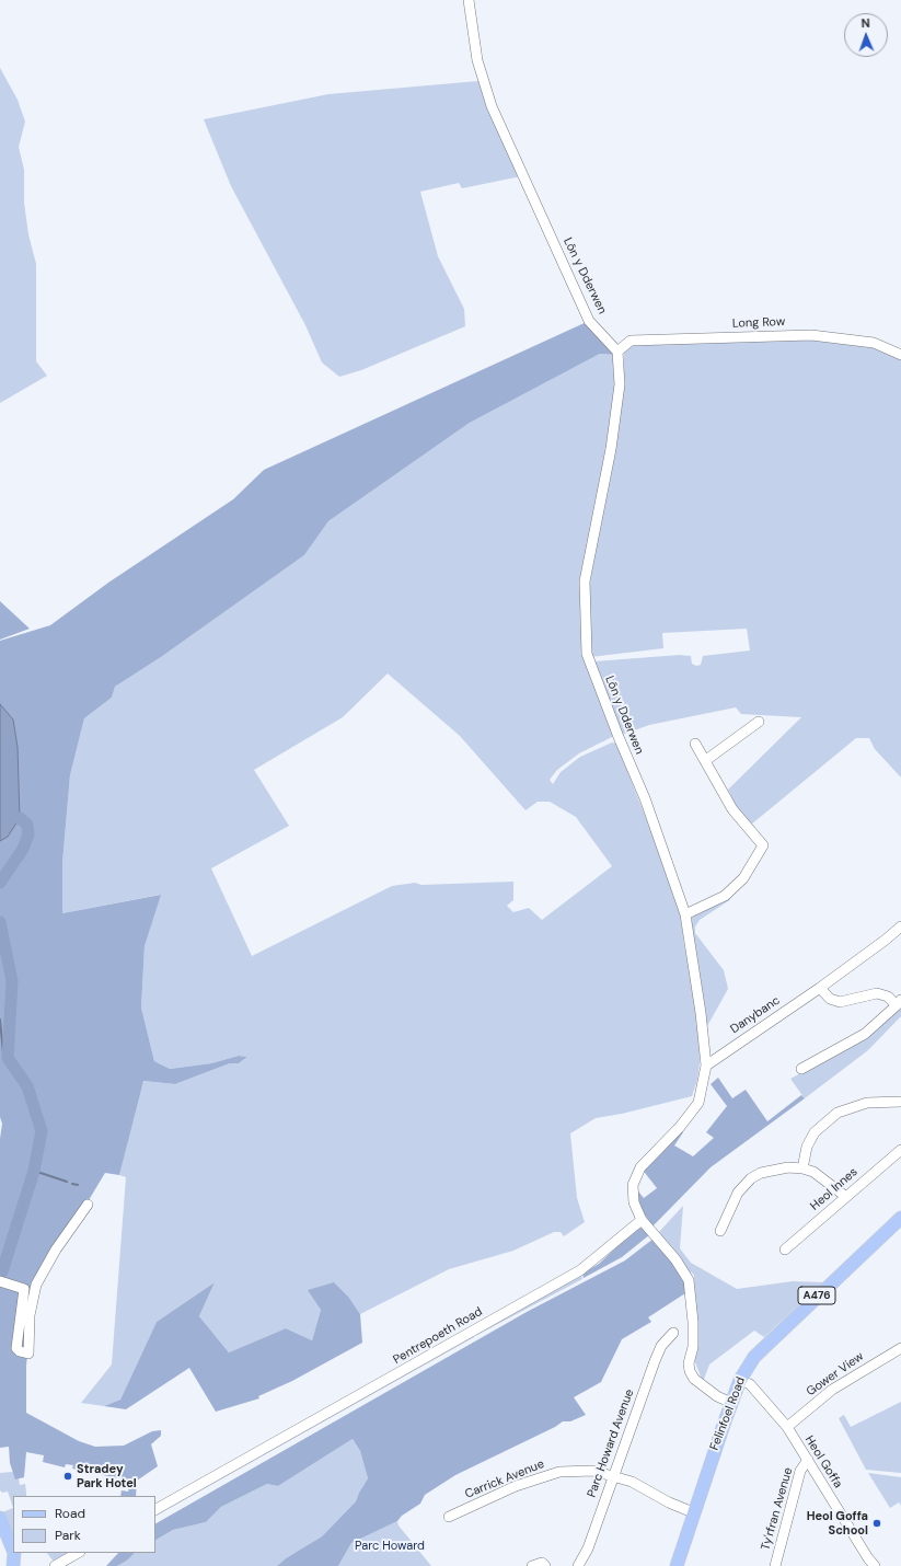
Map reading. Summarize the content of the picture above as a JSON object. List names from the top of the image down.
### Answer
{
  "streets": {
    "main road": ["A476", "Felinfoel Road"],
    "street": [
      "Lôn y Dderwen",
      "Long Row",
      "Danybanc",
      "Heol Innes",
      "Pentrepoeth Road",
      "Gower View",
      "Parc Howard Avenue",
      "Heol Goffa",
      "Carrick Avenue",
      "Ty'rfran Avenue"
    ]
  },
  "crossings": [
    ["Lôn y Dderwen", "Long Row"],
    ["Lôn y Dderwen", "Danybanc"],
    ["Lôn y Dderwen", "Pentrepoeth Road"],
    ["Lôn y Dderwen", "Felinfoel Road"],
    ["Gower View", "Heol Goffa"],
    ["Felinfoel Road", "Heol Goffa"],
    ["Felinfoel Road", "Carrick Avenue"],
    ["Parc Howard Avenue", "Carrick Avenue"],
    ["Heol Goffa", "Ty'rfran Avenue"]
  ],
  "parks": ["Parc Howard"],
  "places": ["Stradey Park Hotel", "Heol Goffa School"],
  "legend": ["Road", "Park"],
  "north": "top"
}
